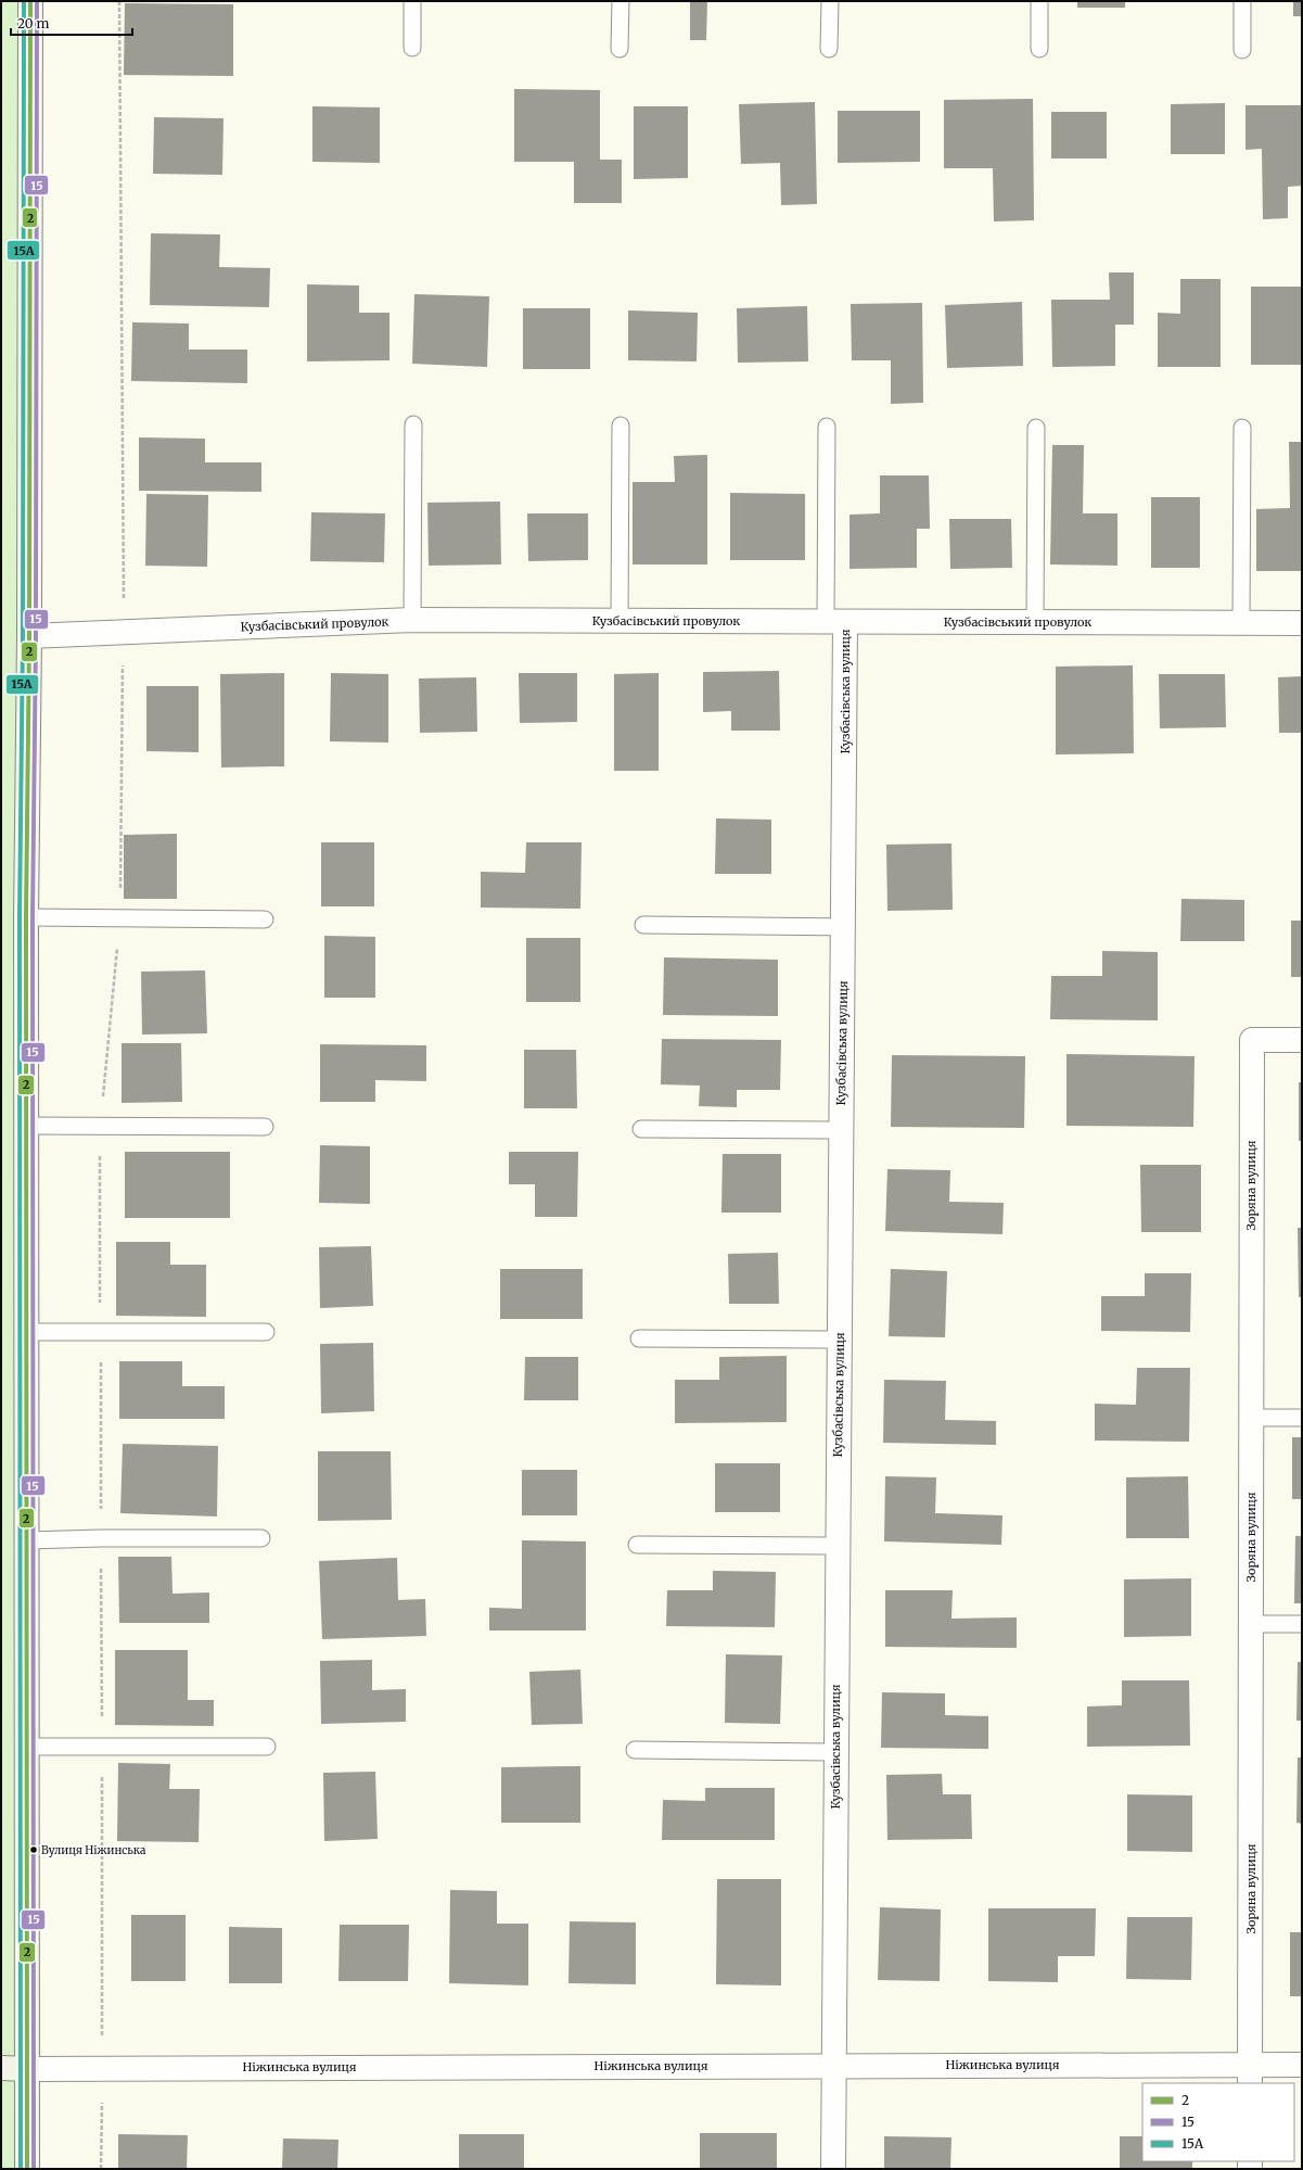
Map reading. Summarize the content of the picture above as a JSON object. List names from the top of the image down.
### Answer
{
  "streets": {
    "main road": ["Ніжинська вулиця"],
    "street": ["Кузбасівський провулок", "Кузбасівська вулиця", "Зоряна вулиця"]
  },
  "crossings": [
    ["Кузбасівський провулок", "Кузбасівська вулиця"],
    ["Кузбасівська вулиця", "Ніжинська вулиця"],
    ["Зоряна вулиця", "Ніжинська вулиця"]
  ],
  "places": ["Вулиця Ніжинська"],
  "lines": ["transit line 2", "transit line 15", "transit line 15А"],
  "legend": ["2", "15", "15А"],
  "scale_bar": "20 m"
}
